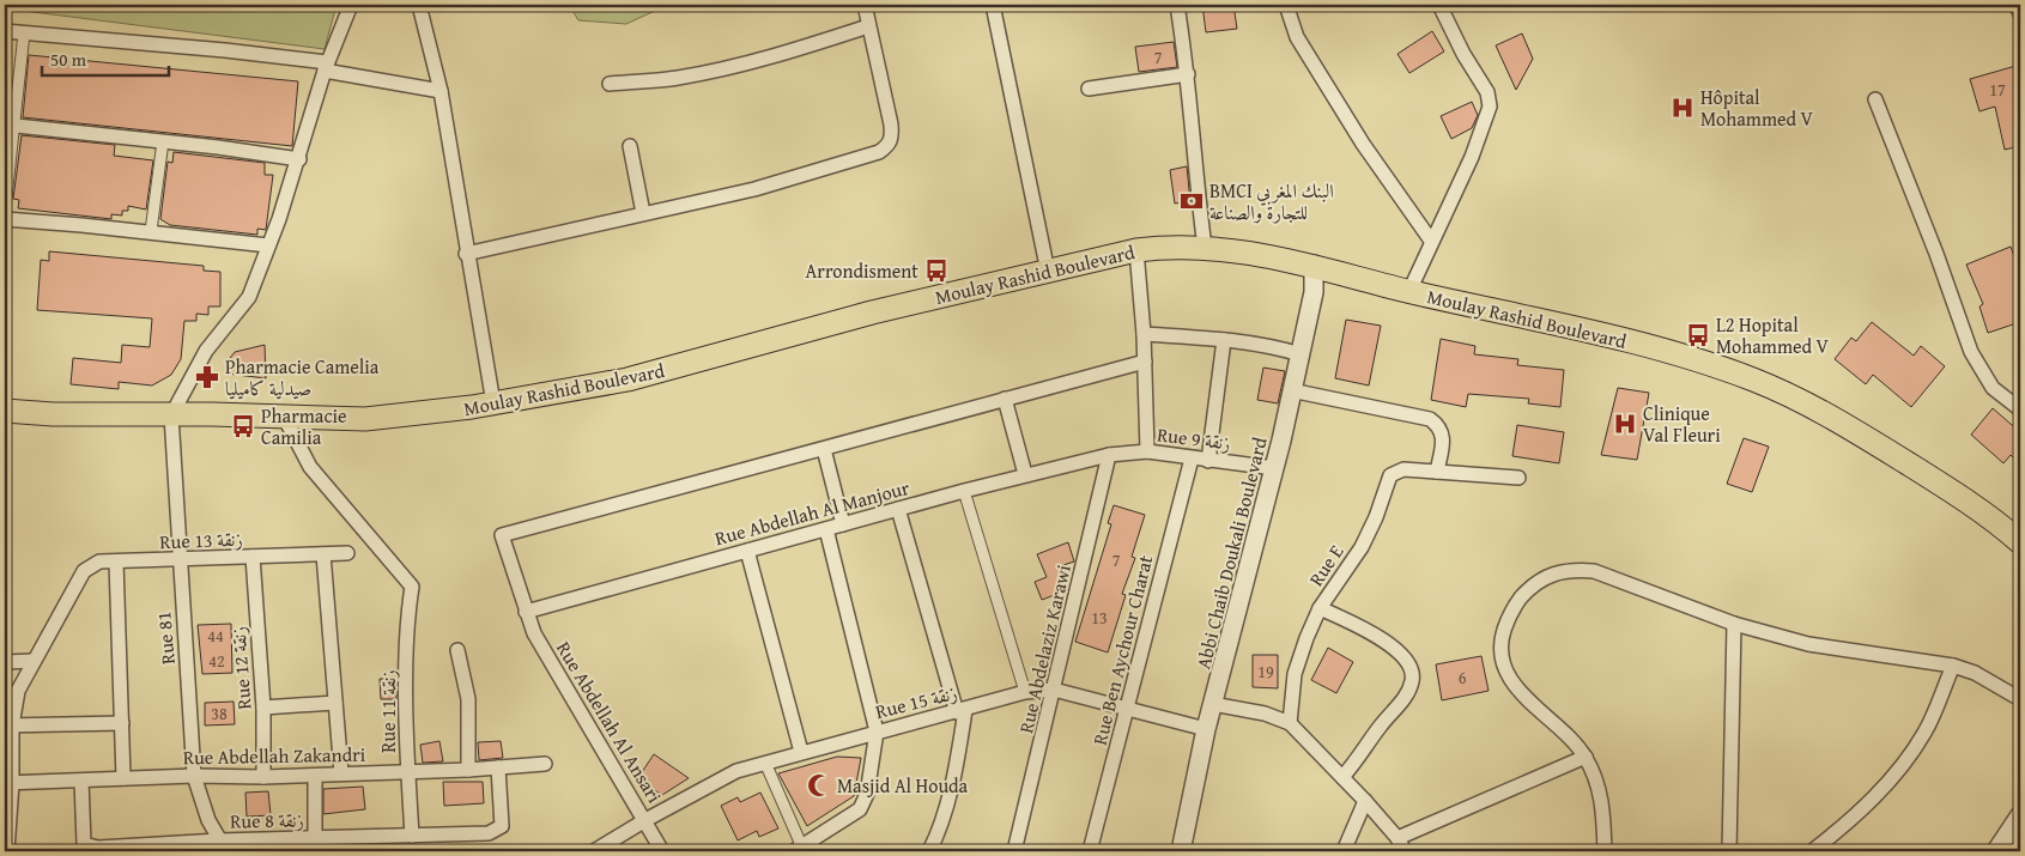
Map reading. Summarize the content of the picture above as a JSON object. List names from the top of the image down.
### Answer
{
  "streets": {
    "main road": ["Moulay Rashid Boulevard"],
    "street": [
      "Rue 9 زنقة",
      "Rue Abdellah Al Manjour",
      "Rue 13 زنقة",
      "Abbi Chaib Doukali Boulevard",
      "Rue E",
      "Rue 81",
      "Rue Abdelaziz Karawi",
      "Rue Ben Aychour Charat",
      "Rue 12 زنقة",
      "Rue 15 زنقة",
      "Rue 11 زنقة",
      "Rue Abdellah Al Ansari",
      "Rue Abdellah Zakandri",
      "Rue 8 زنقة"
    ]
  },
  "crossings": [
    ["Moulay Rashid Boulevard", "Abbi Chaib Doukali Boulevard"],
    ["Moulay Rashid Boulevard", "Rue 81"],
    ["Moulay Rashid Boulevard", "Rue 11 زنقة"],
    ["Rue 9 زنقة", "Rue Abdellah Al Manjour"],
    ["Rue 9 زنقة", "Abbi Chaib Doukali Boulevard"],
    ["Rue 9 زنقة", "Rue Abdelaziz Karawi"],
    ["Rue 9 زنقة", "Rue Ben Aychour Charat"],
    ["Rue Abdellah Al Manjour", "Rue Abdelaziz Karawi"],
    ["Rue Abdellah Al Manjour", "Rue Abdellah Al Ansari"],
    ["Rue 13 زنقة", "Rue 81"],
    ["Rue 13 زنقة", "Rue 12 زنقة"],
    ["Rue 13 زنقة", "Rue Abdellah Zakandri"],
    ["Abbi Chaib Doukali Boulevard", "Rue 15 زنقة"],
    ["Rue 81", "Rue Abdellah Zakandri"],
    ["Rue 81", "Rue 8 زنقة"],
    ["Rue Abdelaziz Karawi", "Rue 15 زنقة"],
    ["Rue Ben Aychour Charat", "Rue 15 زنقة"],
    ["Rue 12 زنقة", "Rue Abdellah Zakandri"],
    ["Rue 15 زنقة", "Rue Abdellah Al Ansari"],
    ["Rue 11 زنقة", "Rue Abdellah Zakandri"],
    ["Rue 11 زنقة", "Rue 8 زنقة"],
    ["Rue Abdellah Zakandri", "Rue 8 زنقة"]
  ],
  "places": {
    "hospital": ["Hôpital Mohammed V", "Clinique Val Fleuri"],
    "bank": ["BMCI البنك المغربي للتجارة والصناعة"],
    "bus stop": ["Arrondisment", "L2 Hopital Mohammed V", "Pharmacie Camilia"],
    "pharmacy": ["Pharmacie Camelia صيدلية كاميليا"],
    "mosque": ["Masjid Al Houda"]
  },
  "house_numbers": [
    "7",
    "17",
    "7",
    "13",
    "44",
    "42",
    "19",
    "6",
    "38"
  ],
  "scale_bar": "50 m"
}
